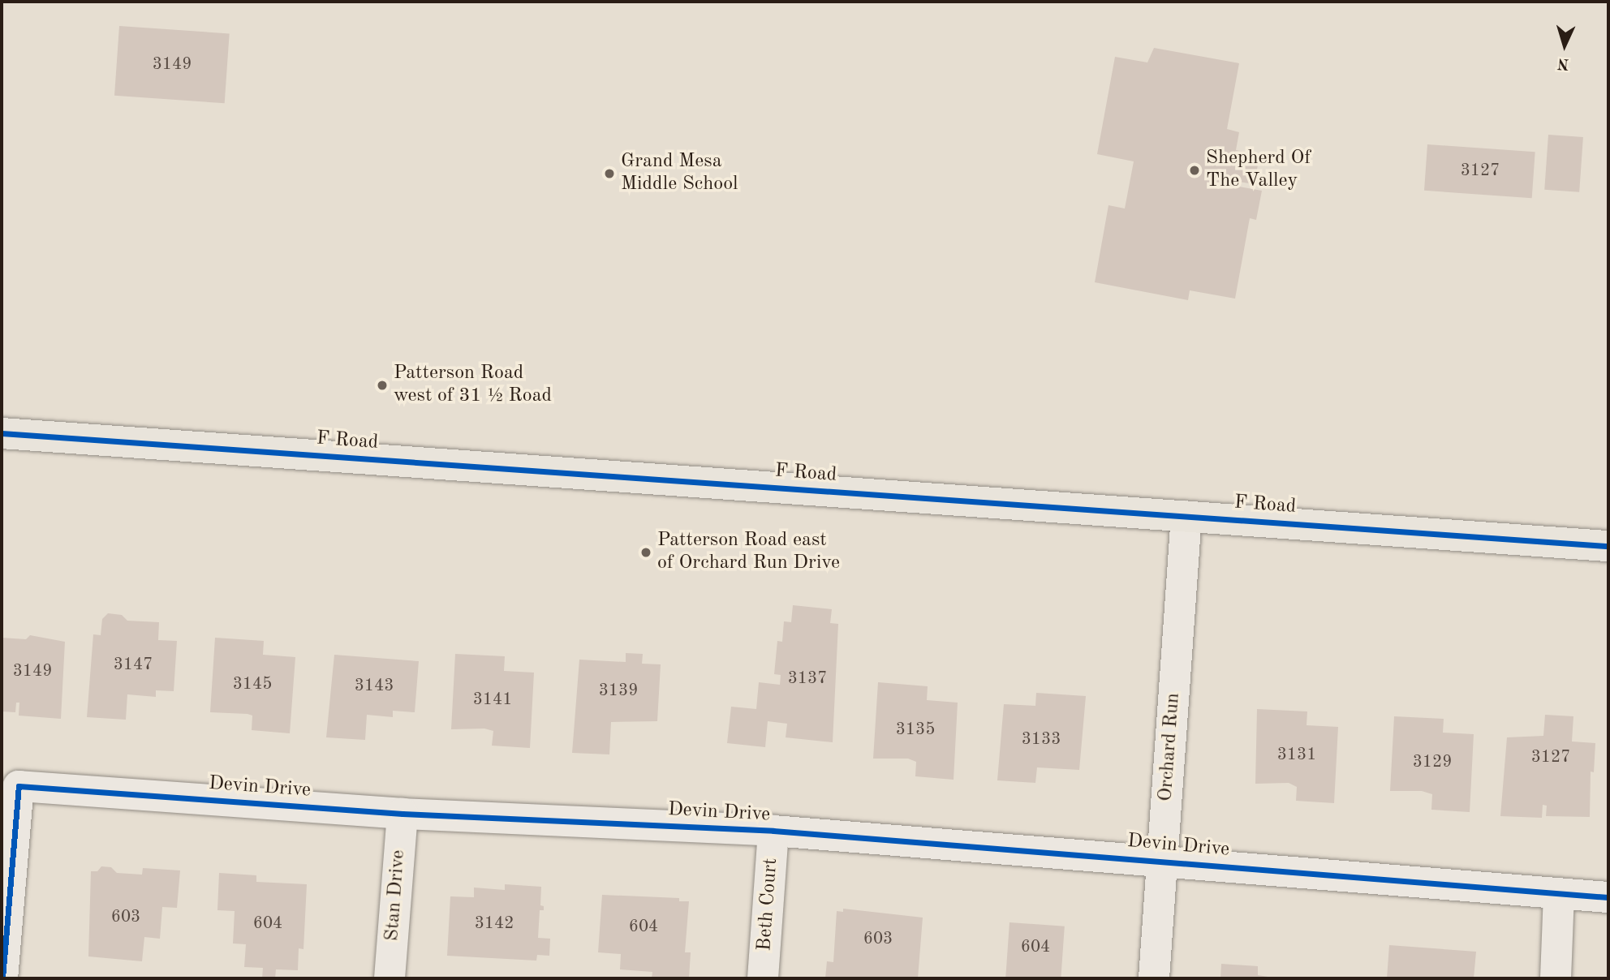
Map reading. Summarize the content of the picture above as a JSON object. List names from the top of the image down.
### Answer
{
  "streets": {
    "main road": ["F Road"],
    "street": [
      "Orchard Run",
      "Devin Drive",
      "Stan Drive",
      "Beth Court"
    ]
  },
  "crossings": [
    ["F Road", "Orchard Run"],
    ["Orchard Run", "Devin Drive"],
    ["Devin Drive", "Stan Drive"],
    ["Devin Drive", "Beth Court"]
  ],
  "places": [
    "Shepherd Of The Valley",
    "Grand Mesa Middle School",
    "Patterson Road west of 31 ½ Road",
    "Patterson Road east of Orchard Run Drive"
  ],
  "house_numbers": [
    "3149",
    "3127",
    "3147",
    "3149",
    "3137",
    "3145",
    "3143",
    "3139",
    "3141",
    "3135",
    "3133",
    "3131",
    "3127",
    "3129",
    "603",
    "604",
    "3142",
    "604",
    "603",
    "604"
  ],
  "north": "bottom"
}
